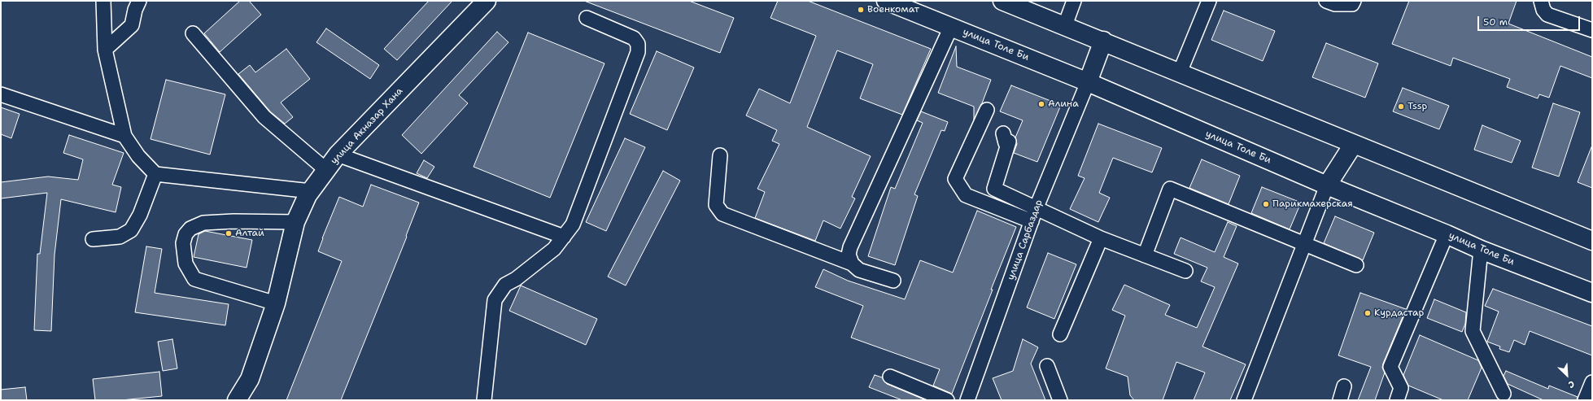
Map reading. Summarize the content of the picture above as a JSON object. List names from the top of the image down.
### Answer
{
  "streets": {
    "main road": ["улица Толе Би", "улица Акназар Хана"],
    "street": ["улица Сарбаздар"]
  },
  "crossings": [
    ["улица Толе Би", "улица Сарбаздар"]
  ],
  "places": [
    "Военкомат",
    "Алина",
    "Tssp",
    "Парикмахерская",
    "Алтай",
    "Курдастар"
  ],
  "scale_bar": "50 m",
  "north": "bottom right"
}
